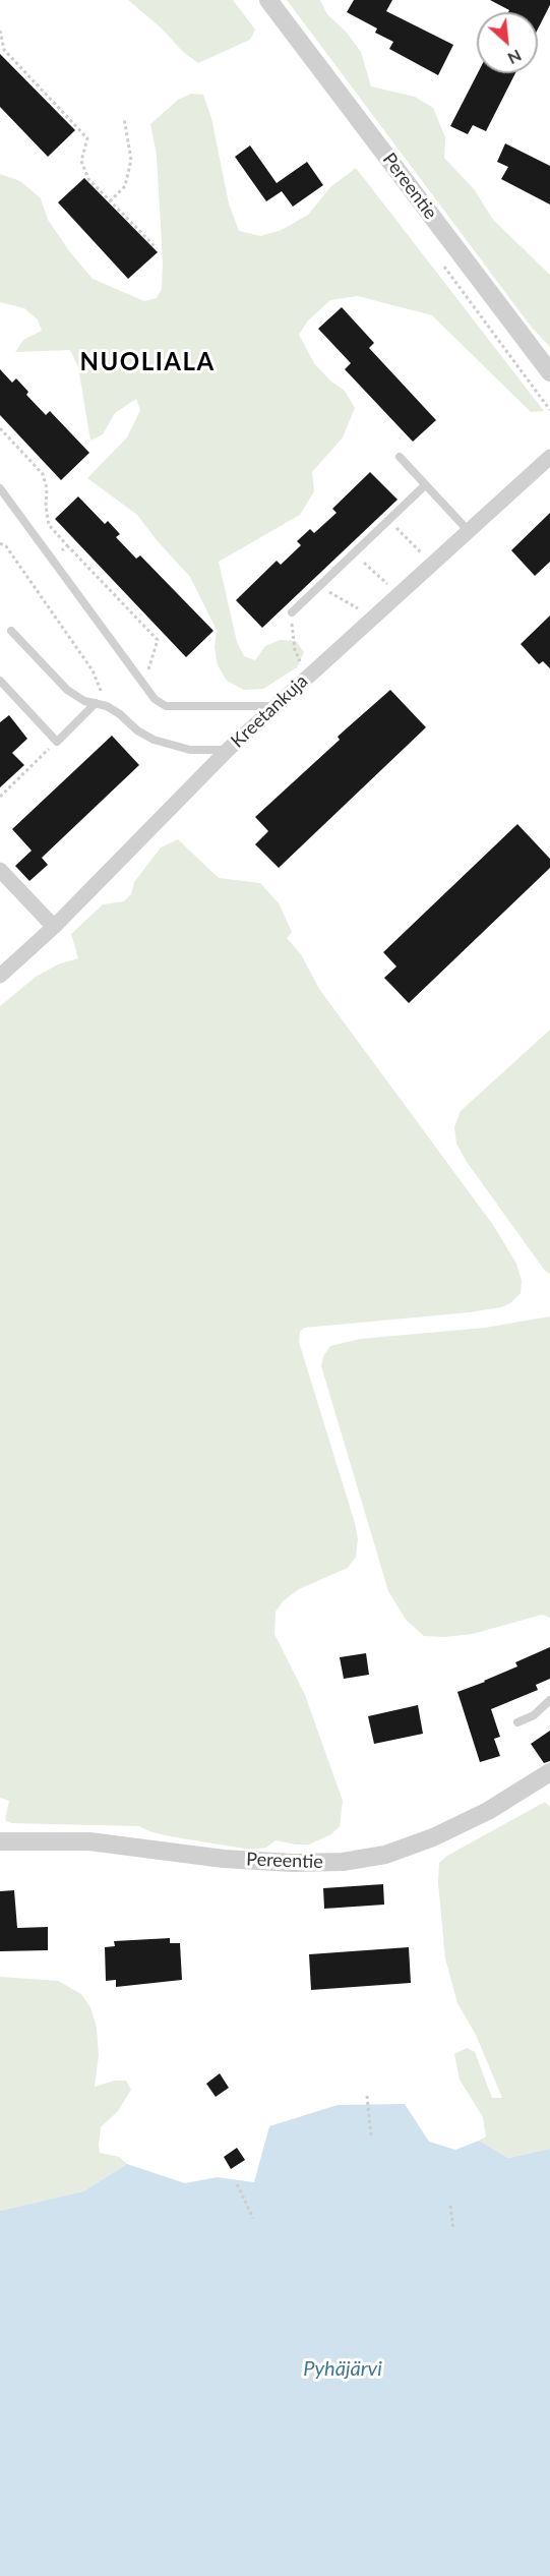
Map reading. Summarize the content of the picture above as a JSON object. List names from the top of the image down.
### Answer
{
  "streets": {
    "street": ["Pereentie", "Kreetankuja"]
  },
  "districts": ["NUOLIALA"],
  "water": ["Pyhäjärvi"],
  "north": "bottom right"
}
